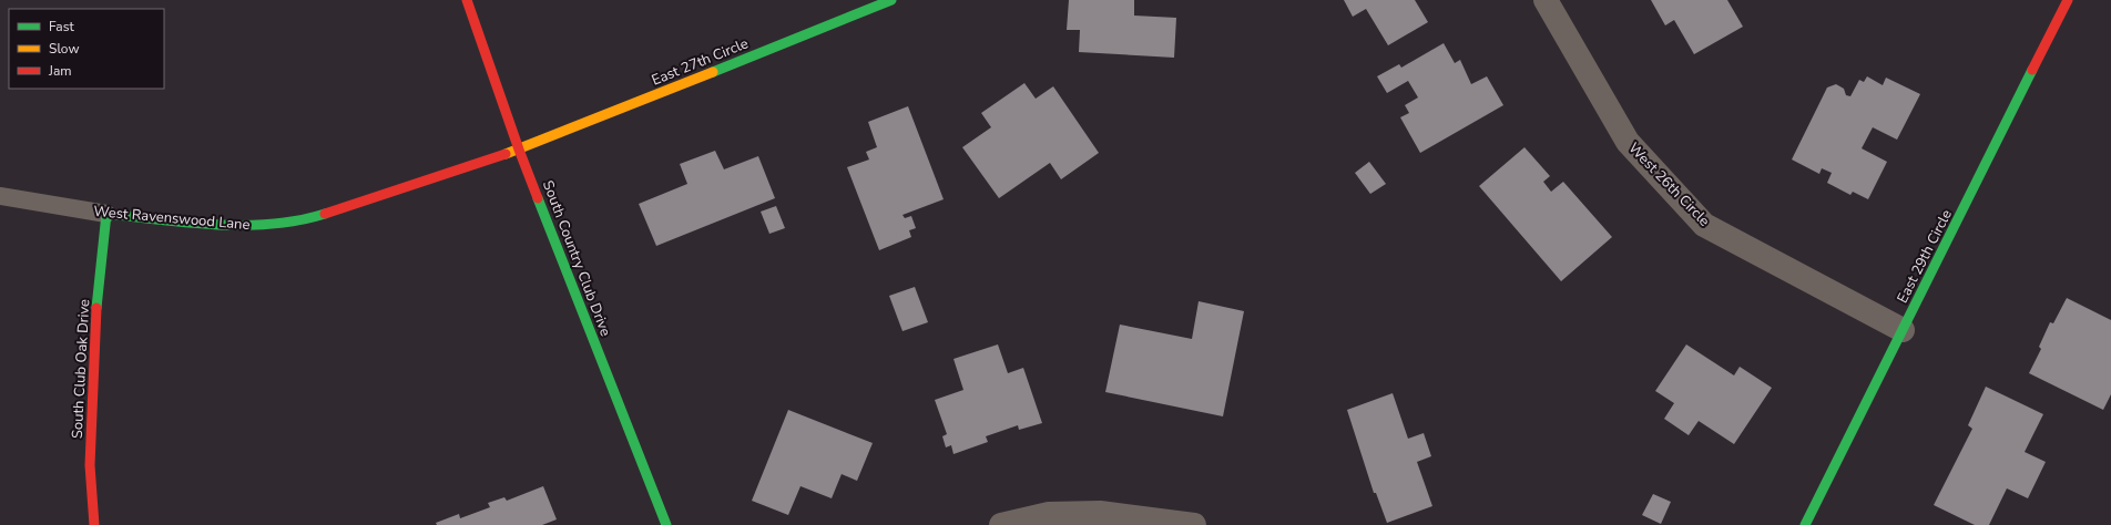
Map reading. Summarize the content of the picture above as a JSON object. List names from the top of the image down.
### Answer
{
  "streets": {
    "street": [
      "East 27th Circle",
      "West 26th Circle",
      "West Ravenswood Lane",
      "East 29th Circle",
      "South Country Club Drive",
      "South Club Oak Drive"
    ]
  },
  "crossings": [
    ["East 27th Circle", "West Ravenswood Lane"],
    ["East 27th Circle", "South Country Club Drive"],
    ["West 26th Circle", "East 29th Circle"],
    ["West Ravenswood Lane", "South Country Club Drive"],
    ["West Ravenswood Lane", "South Club Oak Drive"]
  ],
  "legend": ["Fast", "Slow", "Jam"]
}
